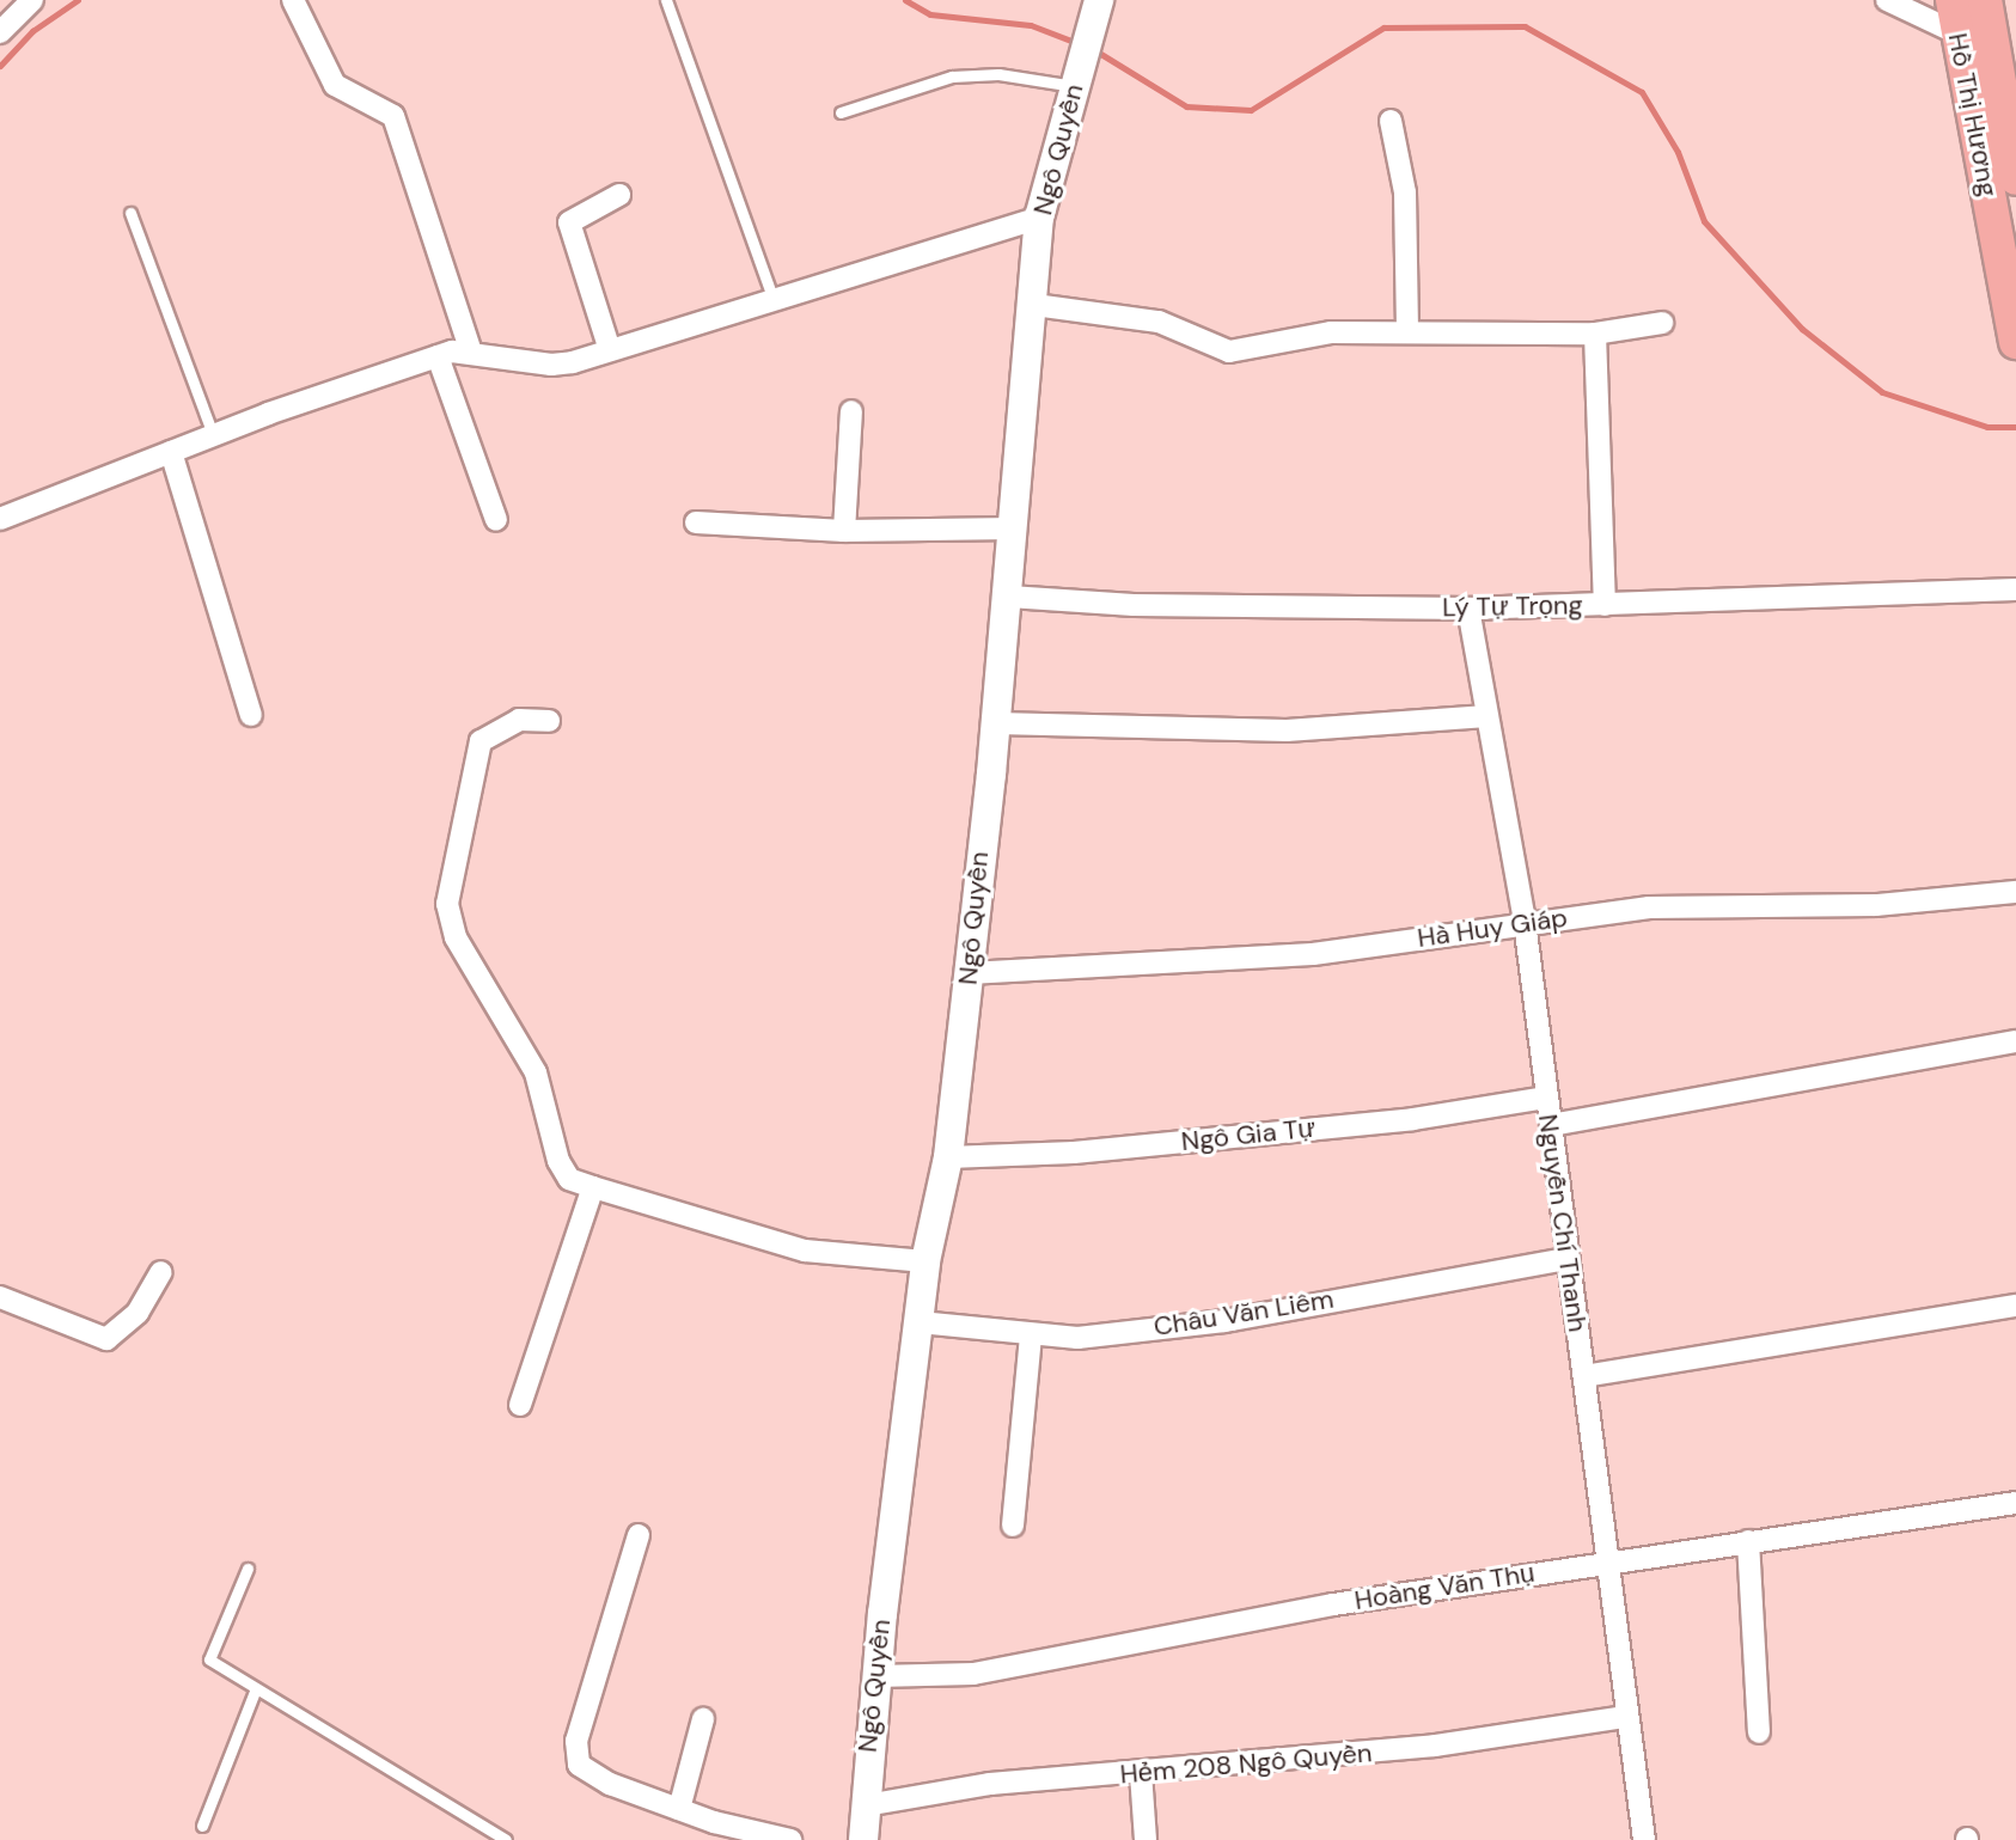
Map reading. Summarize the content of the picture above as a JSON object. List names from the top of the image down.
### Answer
{
  "streets": {
    "main road": ["Hồ Thị Hương"],
    "street": [
      "Ngô Quyền",
      "Lý Tự Trọng",
      "Hà Huy Giáp",
      "Ngô Gia Tự",
      "Nguyễn Chí Thanh",
      "Châu Văn Liêm",
      "Hoàng Văn Thụ",
      "Hẻm 208 Ngô Quyền"
    ]
  },
  "crossings": [
    ["Ngô Quyền", "Lý Tự Trọng"],
    ["Ngô Quyền", "Hà Huy Giáp"],
    ["Ngô Quyền", "Ngô Gia Tự"],
    ["Ngô Quyền", "Châu Văn Liêm"],
    ["Ngô Quyền", "Hoàng Văn Thụ"],
    ["Ngô Quyền", "Hẻm 208 Ngô Quyền"],
    ["Lý Tự Trọng", "Nguyễn Chí Thanh"],
    ["Hà Huy Giáp", "Nguyễn Chí Thanh"],
    ["Ngô Gia Tự", "Nguyễn Chí Thanh"],
    ["Nguyễn Chí Thanh", "Châu Văn Liêm"],
    ["Nguyễn Chí Thanh", "Hoàng Văn Thụ"],
    ["Nguyễn Chí Thanh", "Hẻm 208 Ngô Quyền"]
  ]
}
